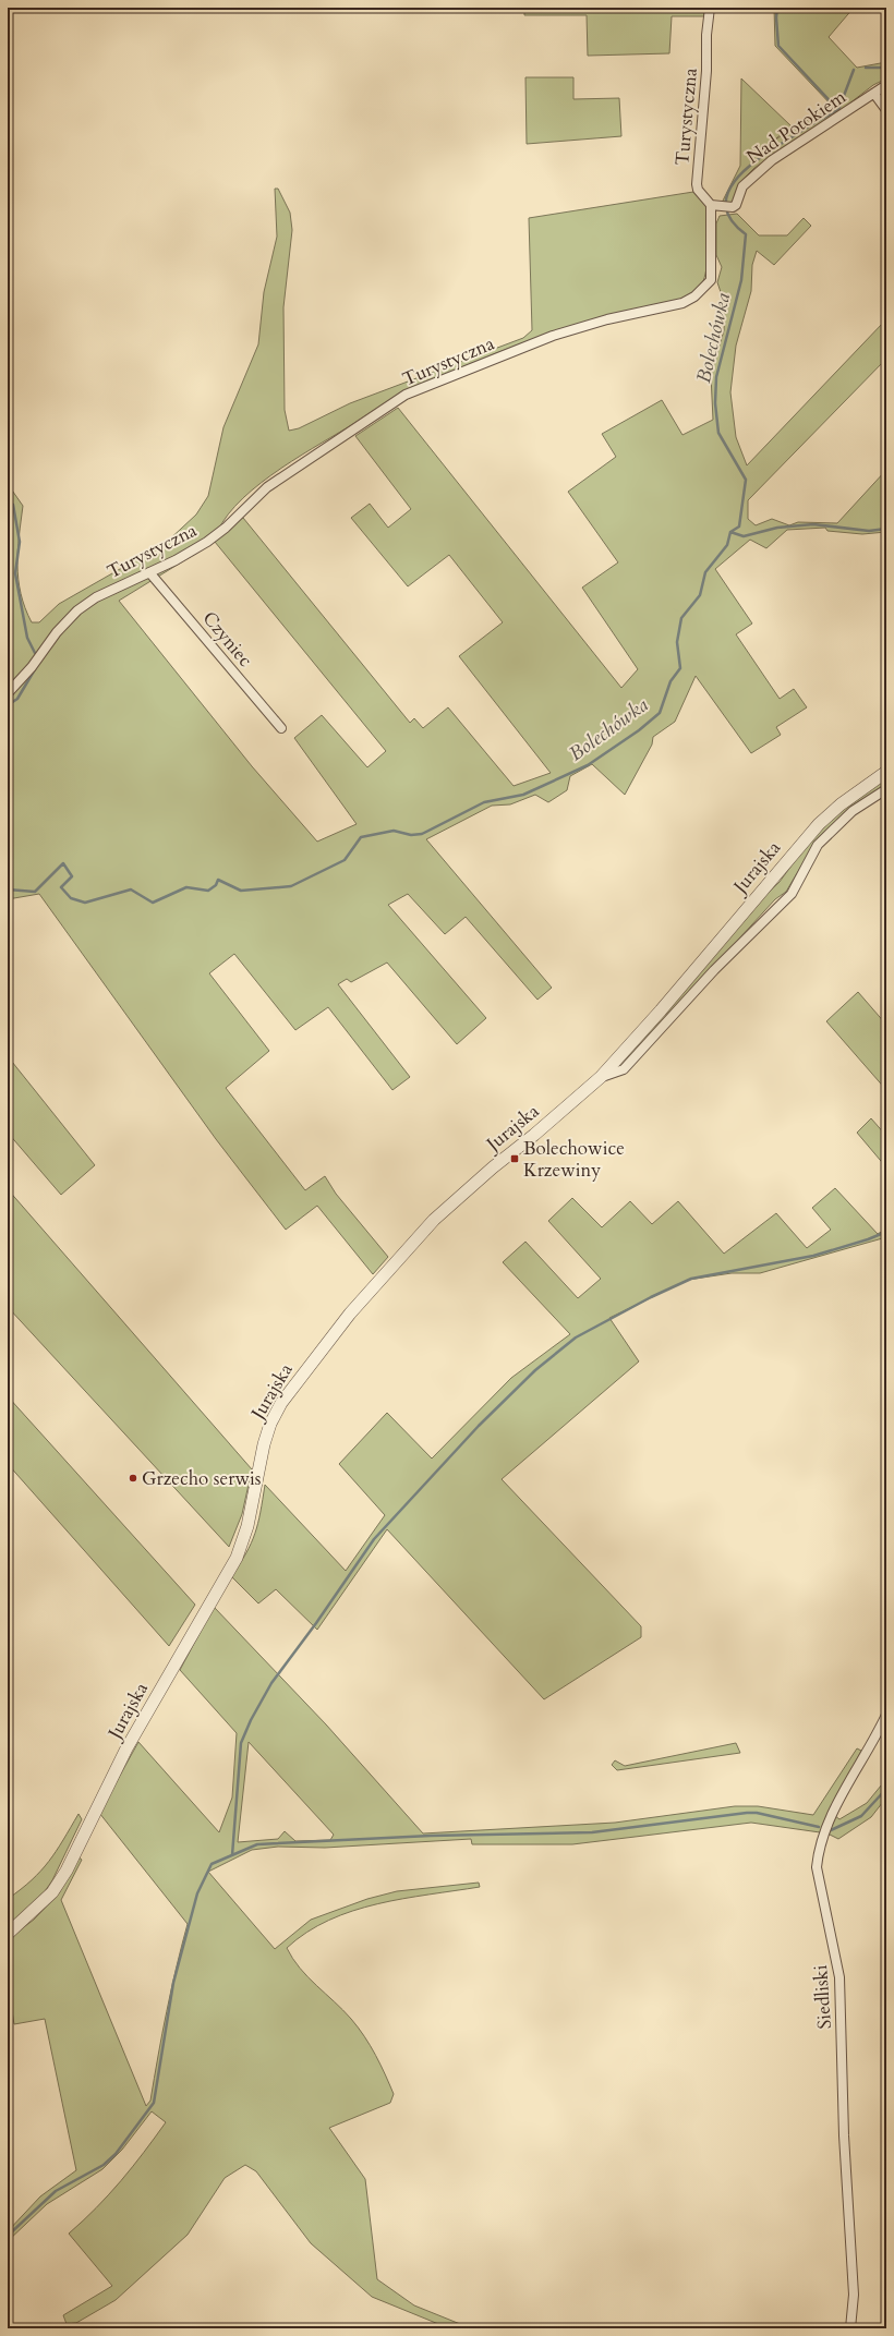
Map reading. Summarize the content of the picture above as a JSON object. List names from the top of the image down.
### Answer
{
  "streets": {
    "street": [
      "Turystyczna",
      "Nad Potokiem",
      "Czyniec",
      "Jurajska",
      "Siedliski"
    ]
  },
  "crossings": [
    ["Turystyczna", "Nad Potokiem"],
    ["Turystyczna", "Czyniec"]
  ],
  "water": ["Bolechówka"],
  "places": {
    "transit": ["Bolechowice Krzewiny"],
    "other": ["Grzecho serwis"]
  }
}
